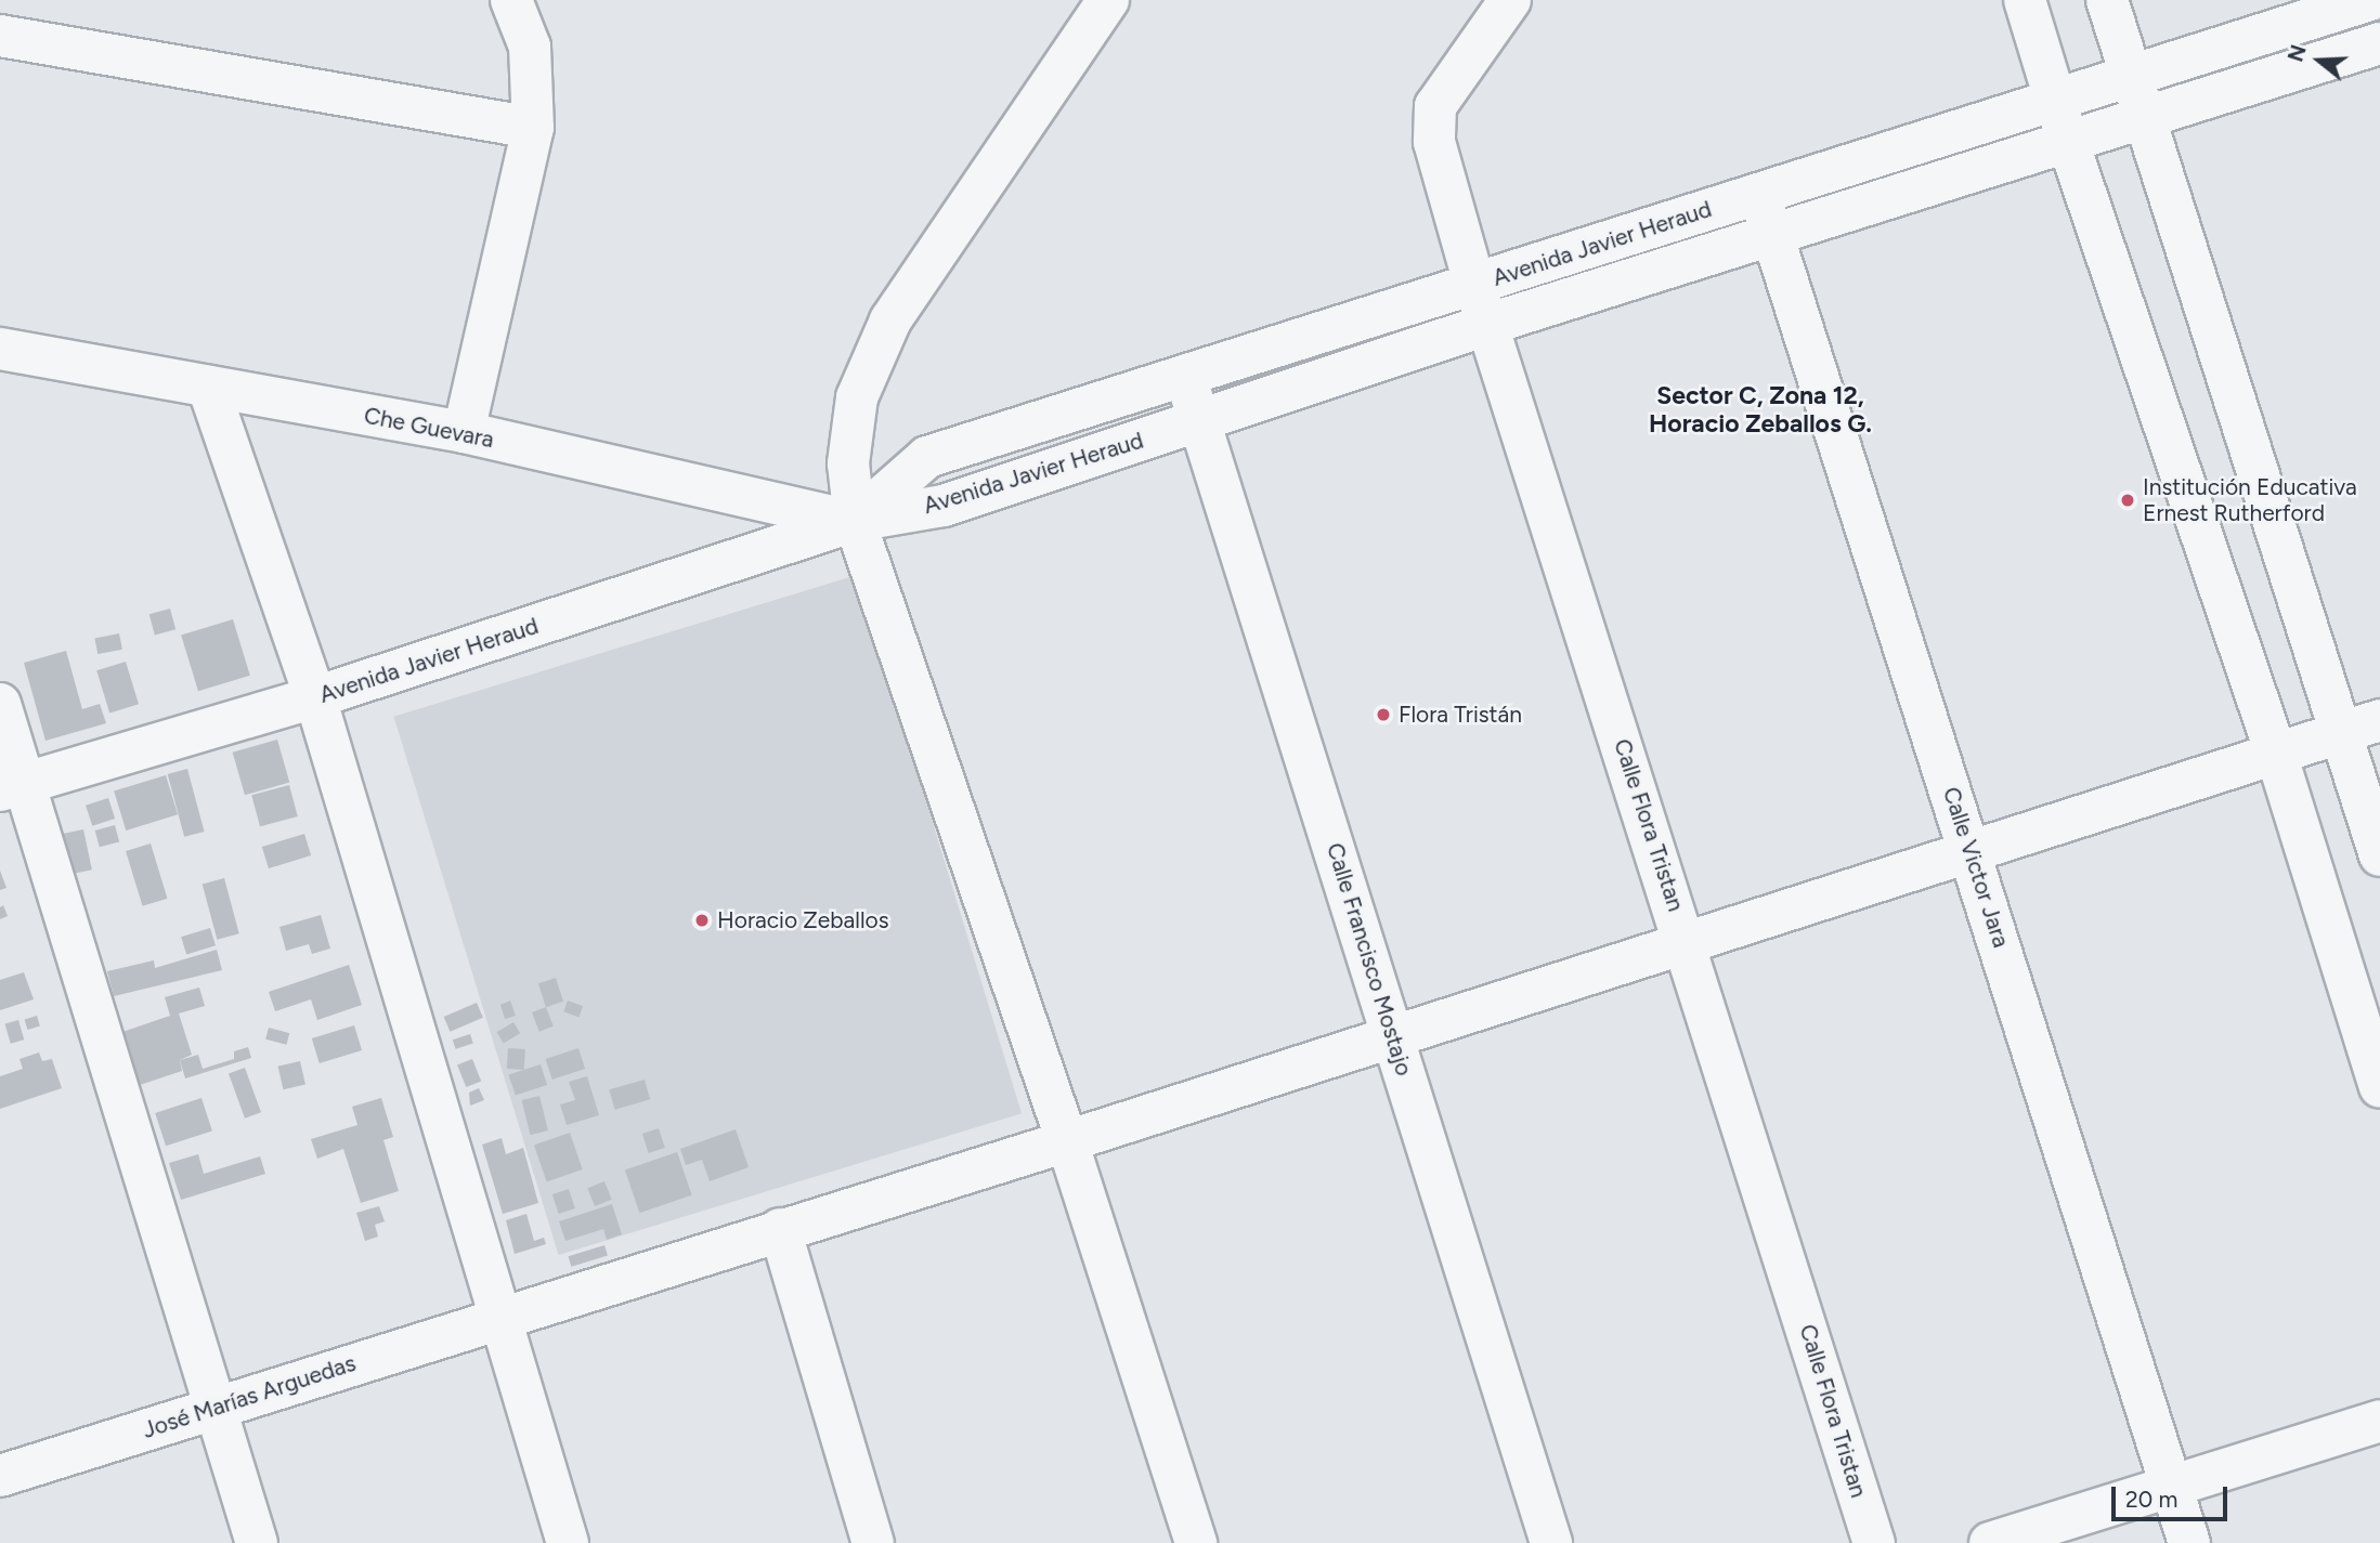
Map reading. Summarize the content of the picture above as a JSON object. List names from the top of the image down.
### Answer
{
  "streets": {
    "street": [
      "Avenida Javier Heraud",
      "Che Guevara",
      "Calle Flora Tristan",
      "Calle Victor Jara",
      "Calle Francisco Mostajo",
      "José Marías Arguedas"
    ]
  },
  "crossings": [
    ["Avenida Javier Heraud", "Che Guevara"],
    ["Avenida Javier Heraud", "Calle Flora Tristan"],
    ["Avenida Javier Heraud", "Calle Victor Jara"],
    ["Avenida Javier Heraud", "Calle Francisco Mostajo"],
    ["Calle Flora Tristan", "José Marías Arguedas"],
    ["Calle Victor Jara", "José Marías Arguedas"],
    ["Calle Francisco Mostajo", "José Marías Arguedas"]
  ],
  "districts": ["Sector C, Zona 12, Horacio Zeballos G."],
  "places": ["Institución Educativa Ernest Rutherford", "Flora Tristán", "Horacio Zeballos"],
  "scale_bar": "20 m",
  "north": "left"
}
